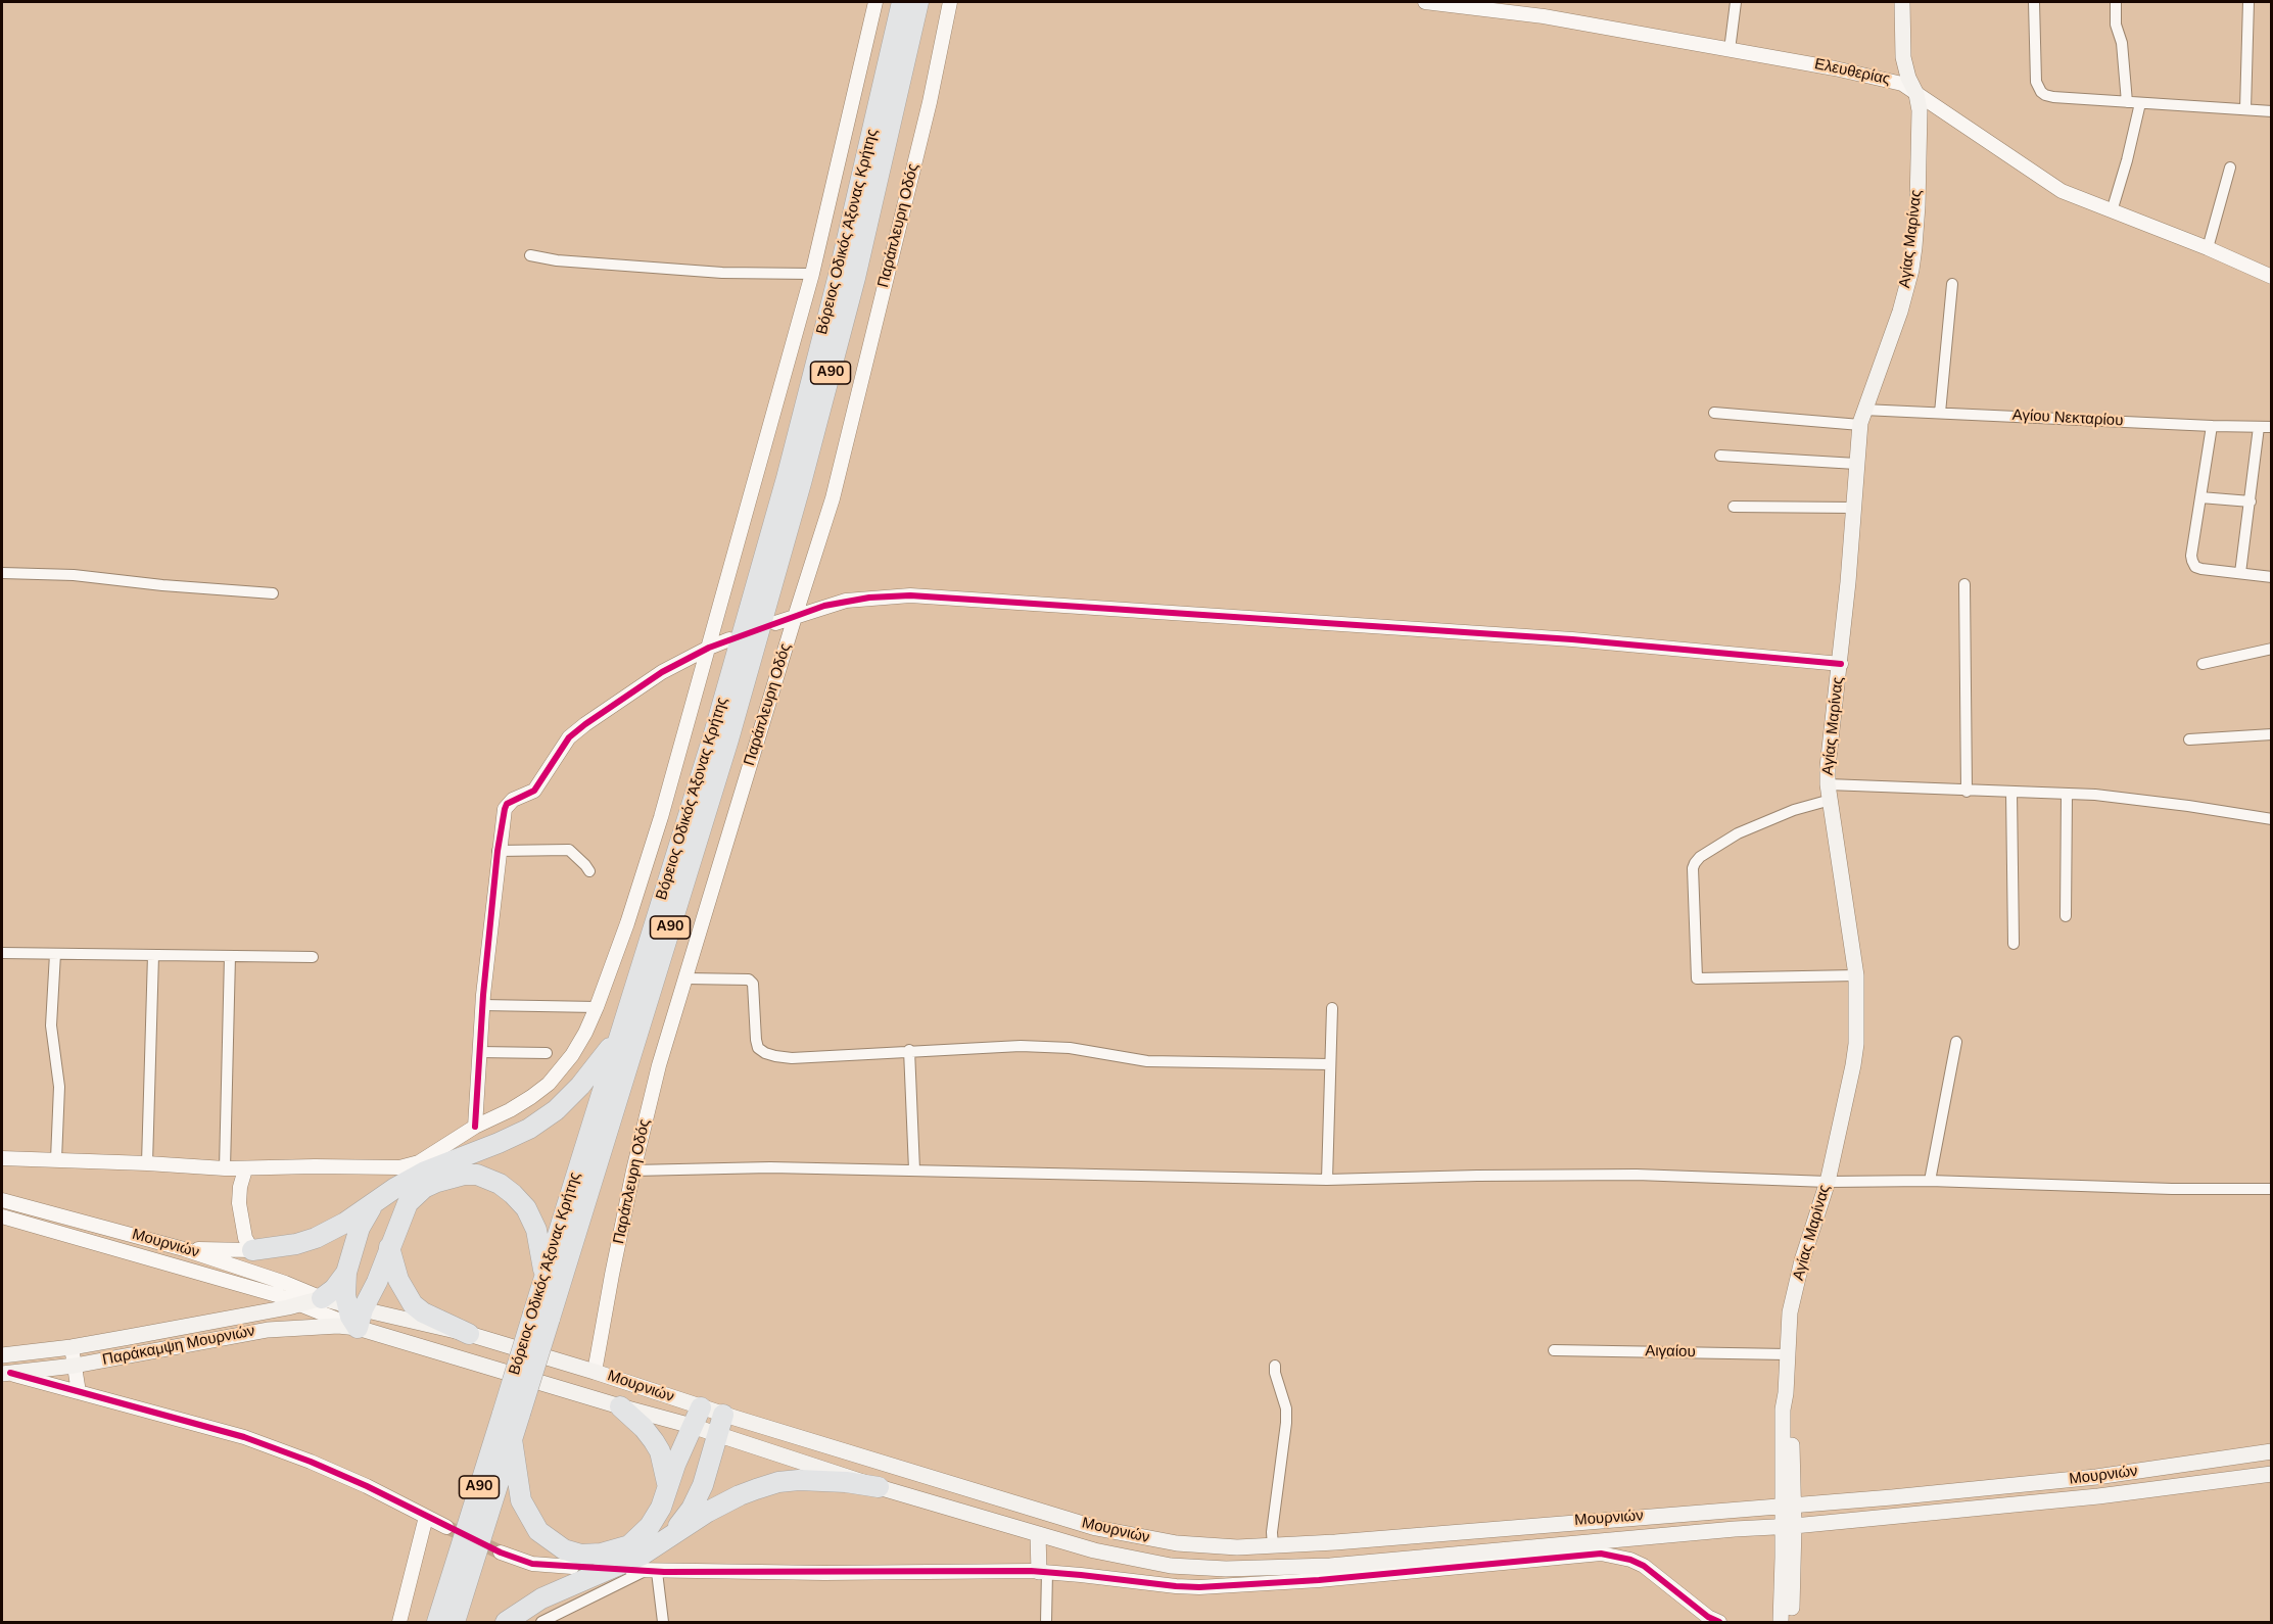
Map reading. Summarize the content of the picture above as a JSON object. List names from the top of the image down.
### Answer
{
  "streets": {
    "highway": ["Βόρειος Οδικός Άξονας Κρήτης", "Α90"],
    "main road": ["Αγίας Μαρίνας", "Μουρνιών", "Παράκαμψη Μουρνιών"],
    "street": [
      "Ελευθερίας",
      "Παράπλευρη Οδός",
      "Αγίου Νεκταρίου",
      "Αιγαίου"
    ]
  },
  "crossings": [
    ["Ελευθερίας", "Αγίας Μαρίνας"],
    ["Παράπλευρη Οδός", "Μουρνιών"],
    ["Αγίας Μαρίνας", "Αγίου Νεκταρίου"],
    ["Αγίας Μαρίνας", "Μουρνιών"],
    ["Αγίας Μαρίνας", "Αιγαίου"],
    ["Μουρνιών", "Παράκαμψη Μουρνιών"]
  ]
}
